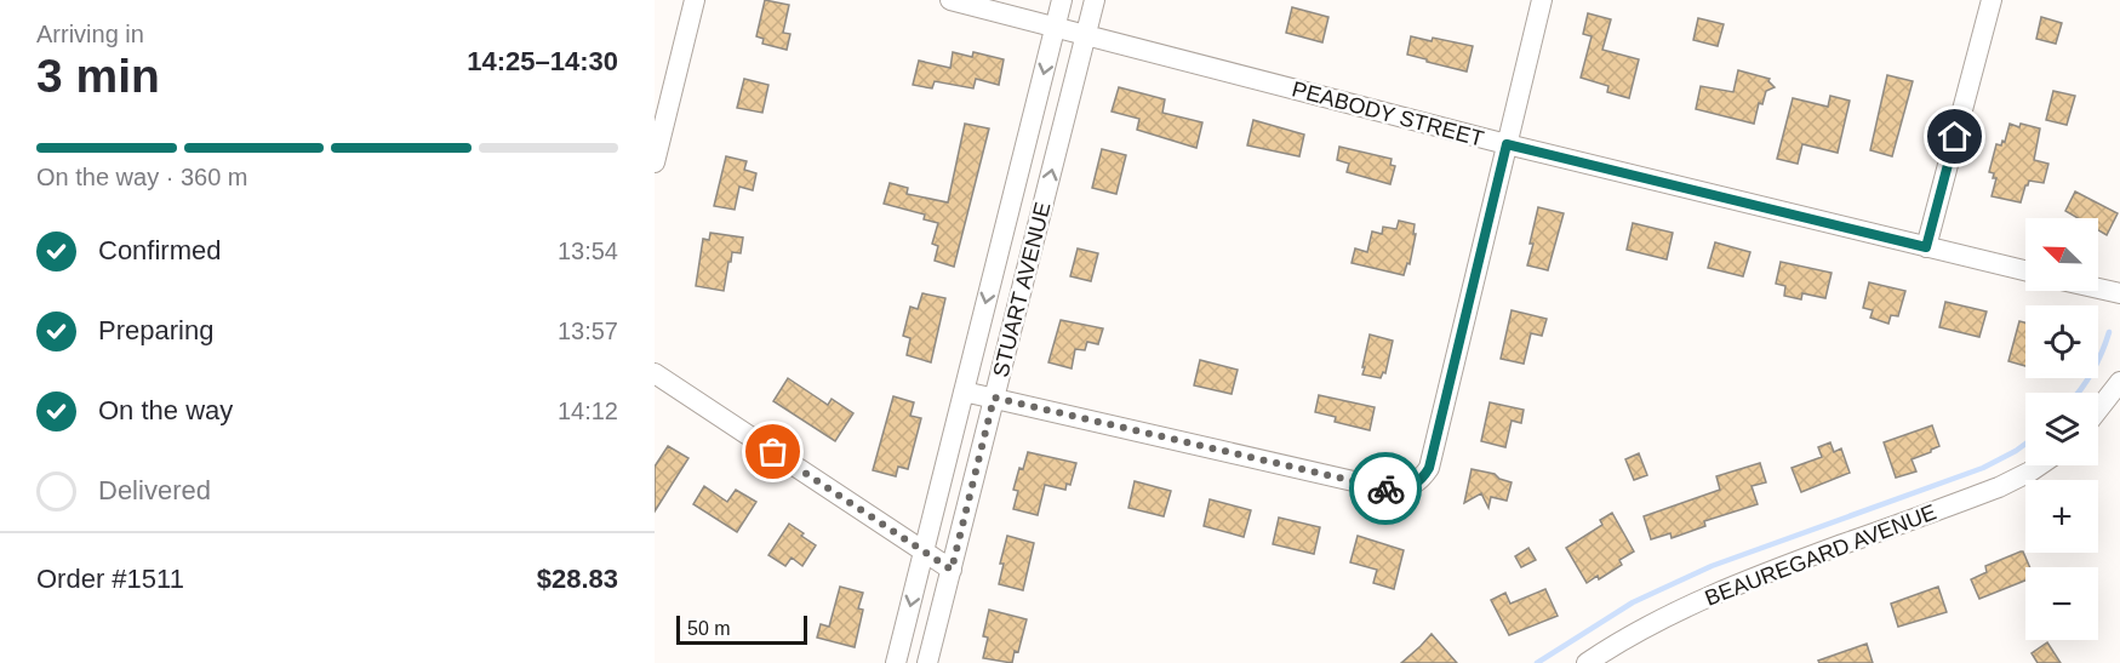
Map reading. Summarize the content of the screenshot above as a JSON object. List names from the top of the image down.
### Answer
{
  "streets": {
    "street": ["PEABODY STREET", "STUART AVENUE", "BEAUREGARD AVENUE"]
  },
  "crossings": [
    ["PEABODY STREET", "STUART AVENUE"]
  ],
  "scale_bar": "50 m",
  "north": "top left",
  "page": {
    "heading": ["3 min", "Arriving in", "14:25–14:30"],
    "panel": ["Order #1511", "$28.83"],
    "bar": "On the way · 360 m",
    "list": [
      ["Confirmed", "13:54"],
      ["Preparing", "13:57"],
      ["On the way", "14:12"],
      "Delivered"
    ],
    "map_buttons": ["+", "−"],
    "scale": "50 m"
  }
}
